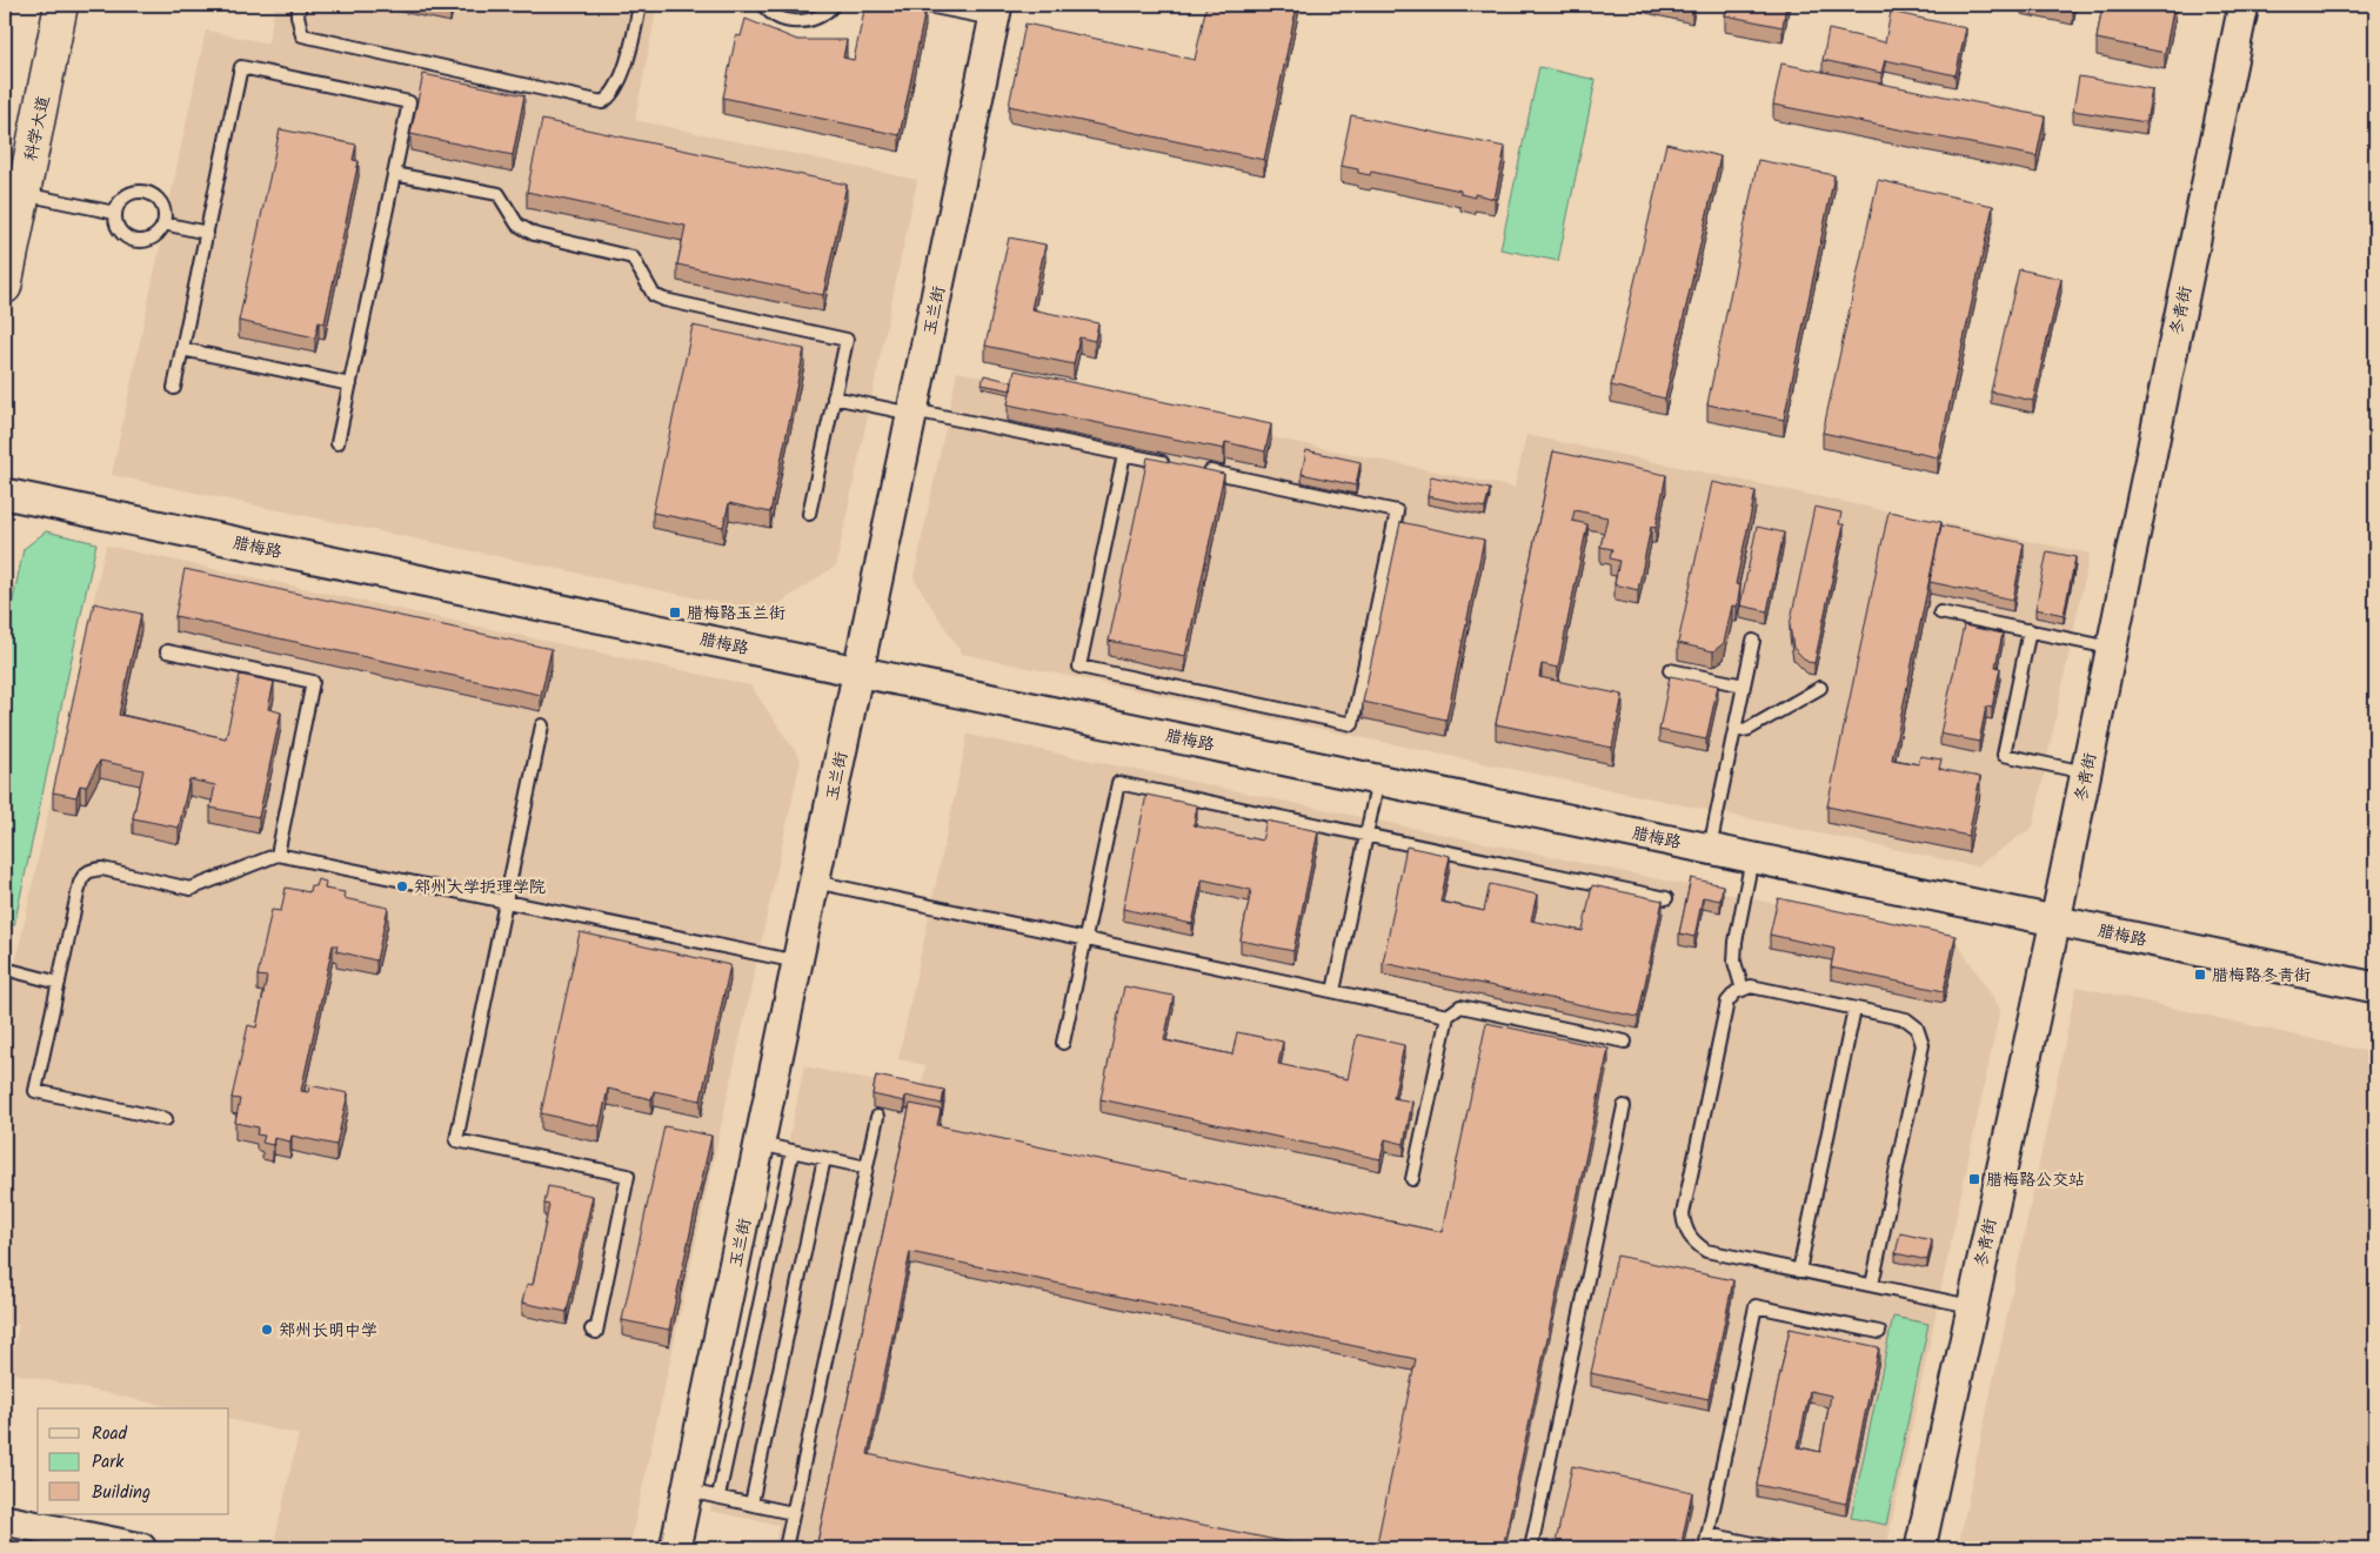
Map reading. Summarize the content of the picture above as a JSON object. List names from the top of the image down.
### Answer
{
  "streets": {
    "main road": ["科学大道"],
    "street": ["玉兰街", "冬青街", "腊梅路"]
  },
  "crossings": [
    ["玉兰街", "腊梅路"],
    ["冬青街", "腊梅路"]
  ],
  "places": {
    "transit": ["腊梅路玉兰街", "腊梅路冬青街", "腊梅路公交站"],
    "other": ["郑州大学护理学院", "郑州长明中学"]
  },
  "legend": ["Road", "Park", "Building"]
}
